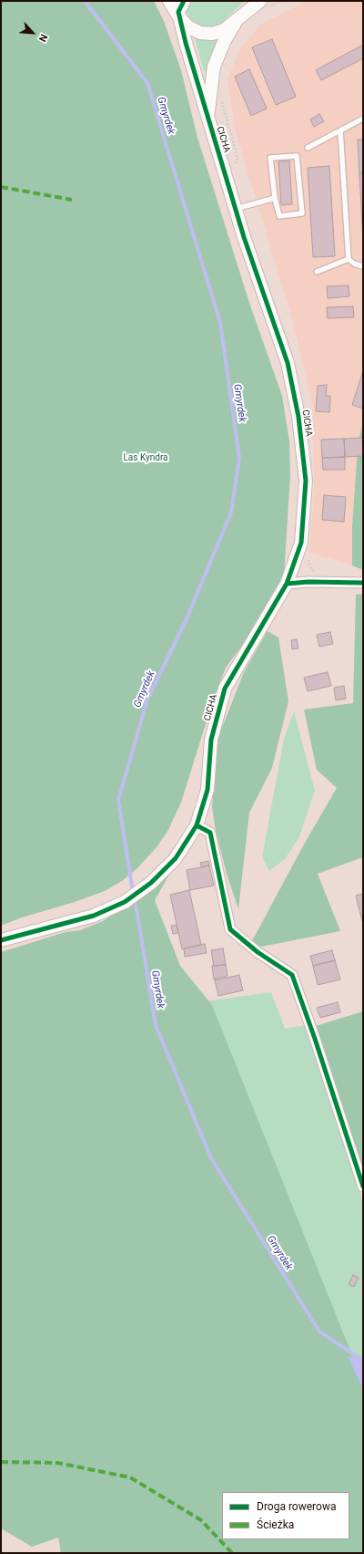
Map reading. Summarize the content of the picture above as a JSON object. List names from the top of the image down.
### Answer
{
  "streets": {
    "street": ["CICHA"]
  },
  "water": ["Gmyrdek"],
  "parks": ["Las Kyndra"],
  "legend": ["Droga rowerowa", "Ścieżka"],
  "north": "bottom right"
}
